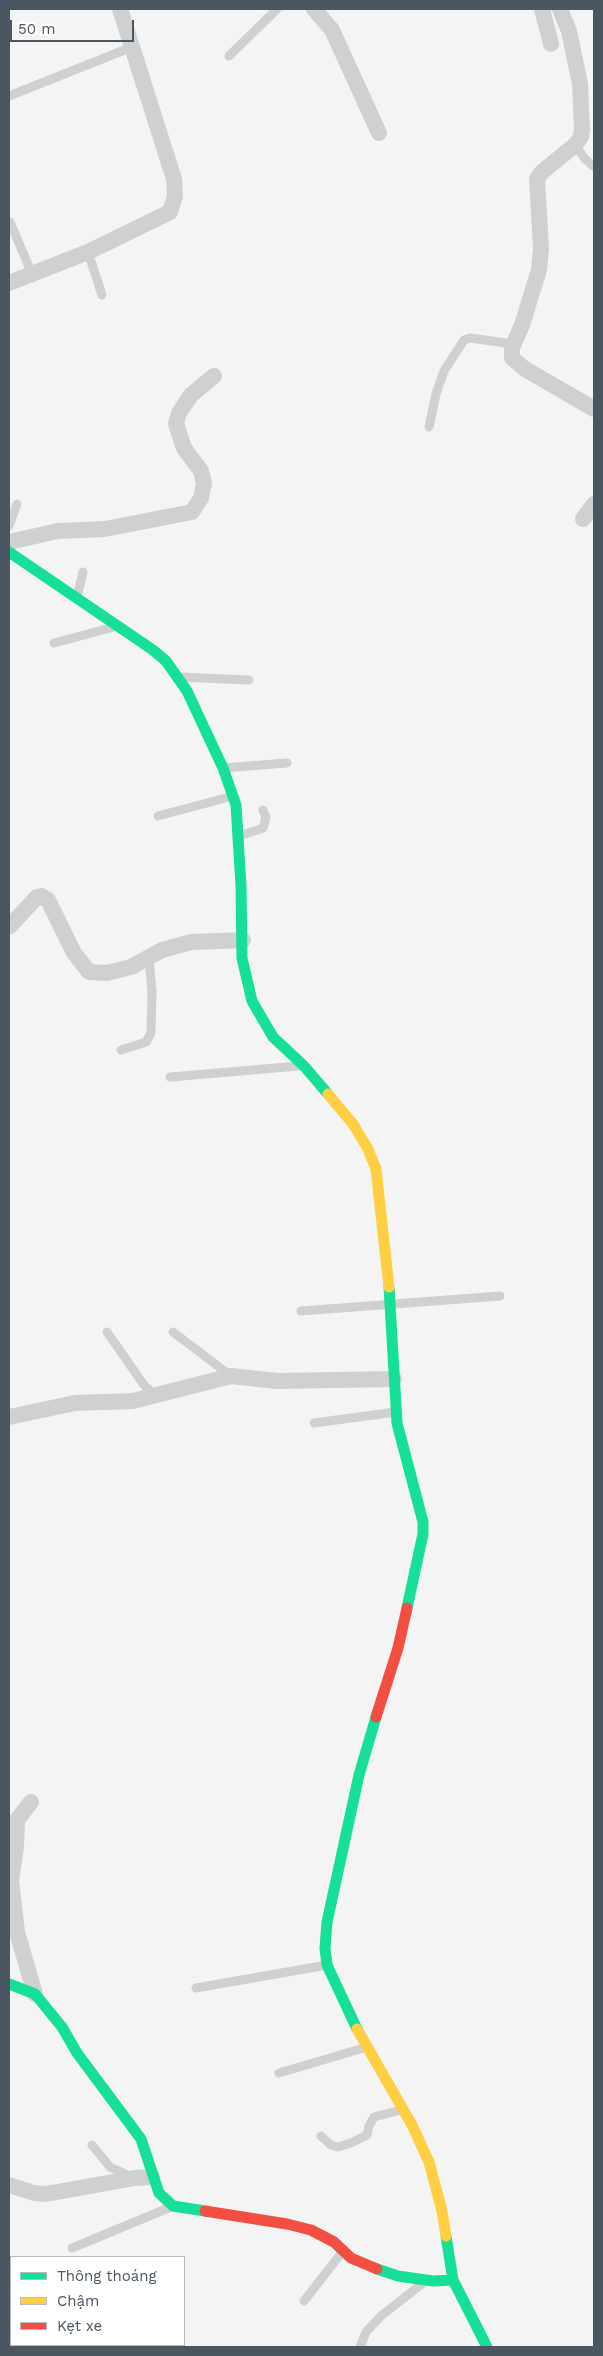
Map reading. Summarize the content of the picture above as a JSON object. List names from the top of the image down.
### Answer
{
  "legend": ["Thông thoáng", "Chậm", "Kẹt xe"],
  "scale_bar": "50 m"
}
